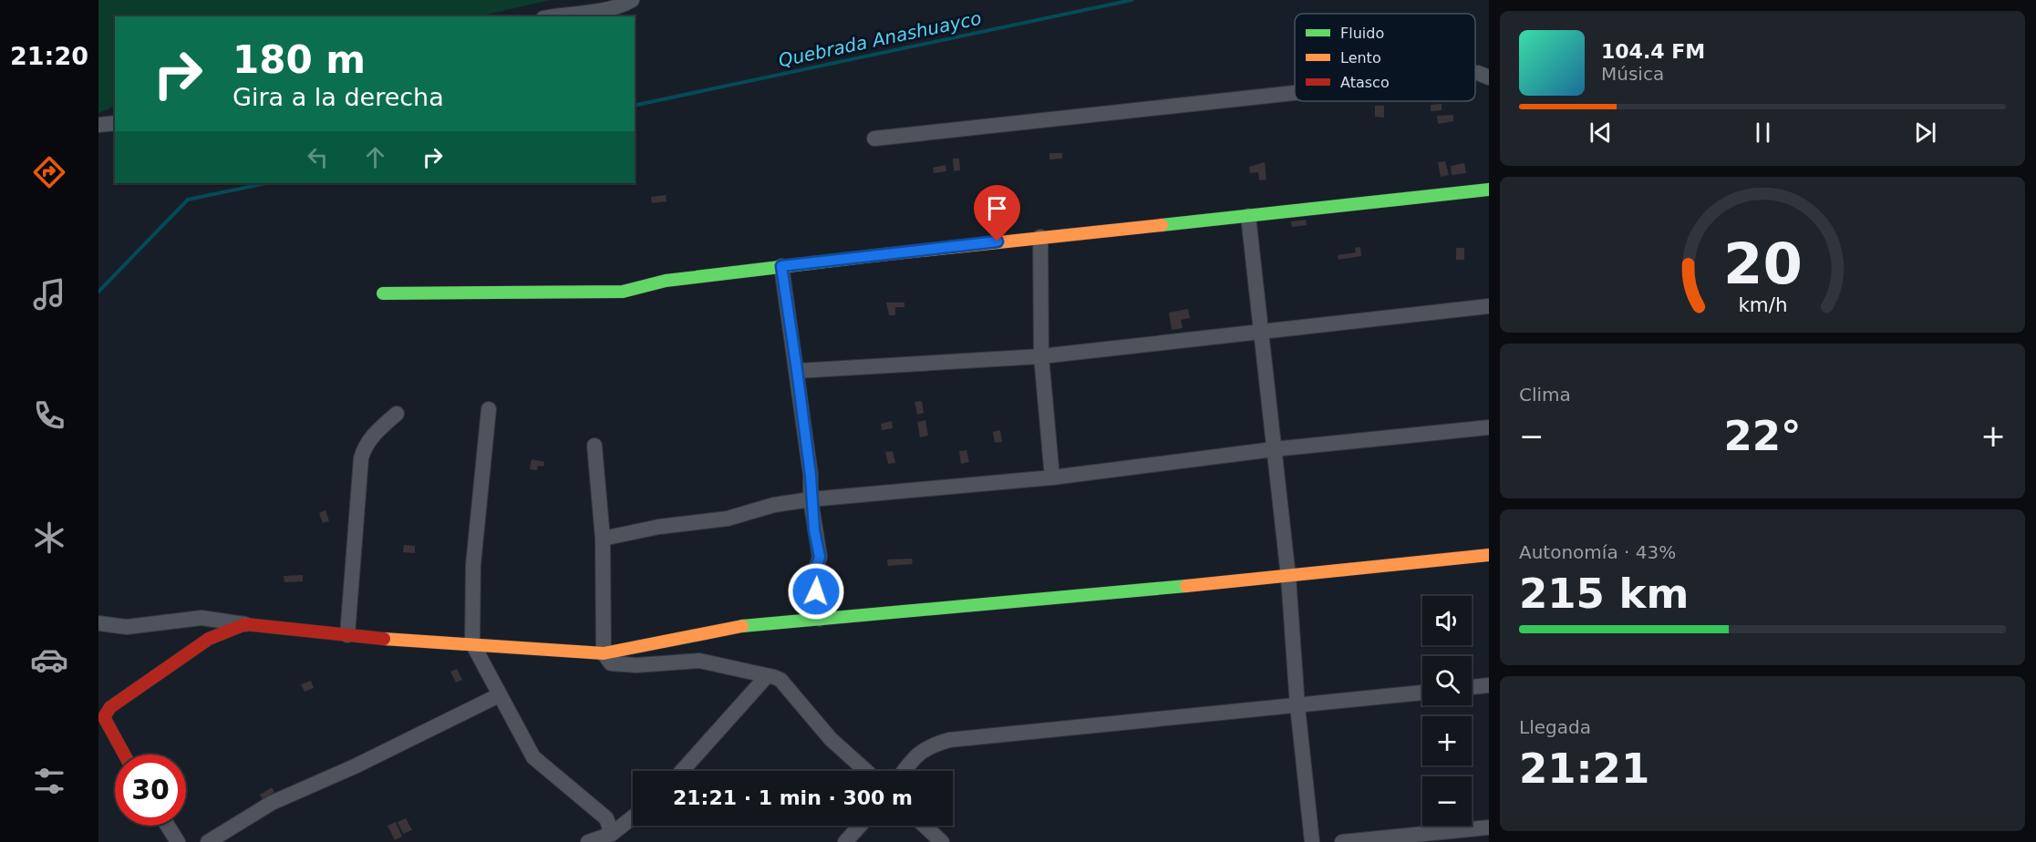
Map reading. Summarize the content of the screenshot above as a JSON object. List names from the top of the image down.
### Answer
{
  "water": ["Quebrada Anashuayco"],
  "legend": ["Fluido", "Lento", "Atasco"],
  "page": {
    "tabs": "21:20",
    "turn": ["180 m", "Gira a la derecha"],
    "song": ["104.4 FM", "Música"],
    "tile": [
      "Clima",
      ["Autonomía · 43%", "215 km"],
      ["Llegada", "21:21"]
    ],
    "heat": ["−", "22°", "+"],
    "map_buttons": ["+", "−"],
    "limit": "30",
    "trip": "21:21 · 1 min · 300 m",
    "gauge": ["20", "km/h"]
  }
}
